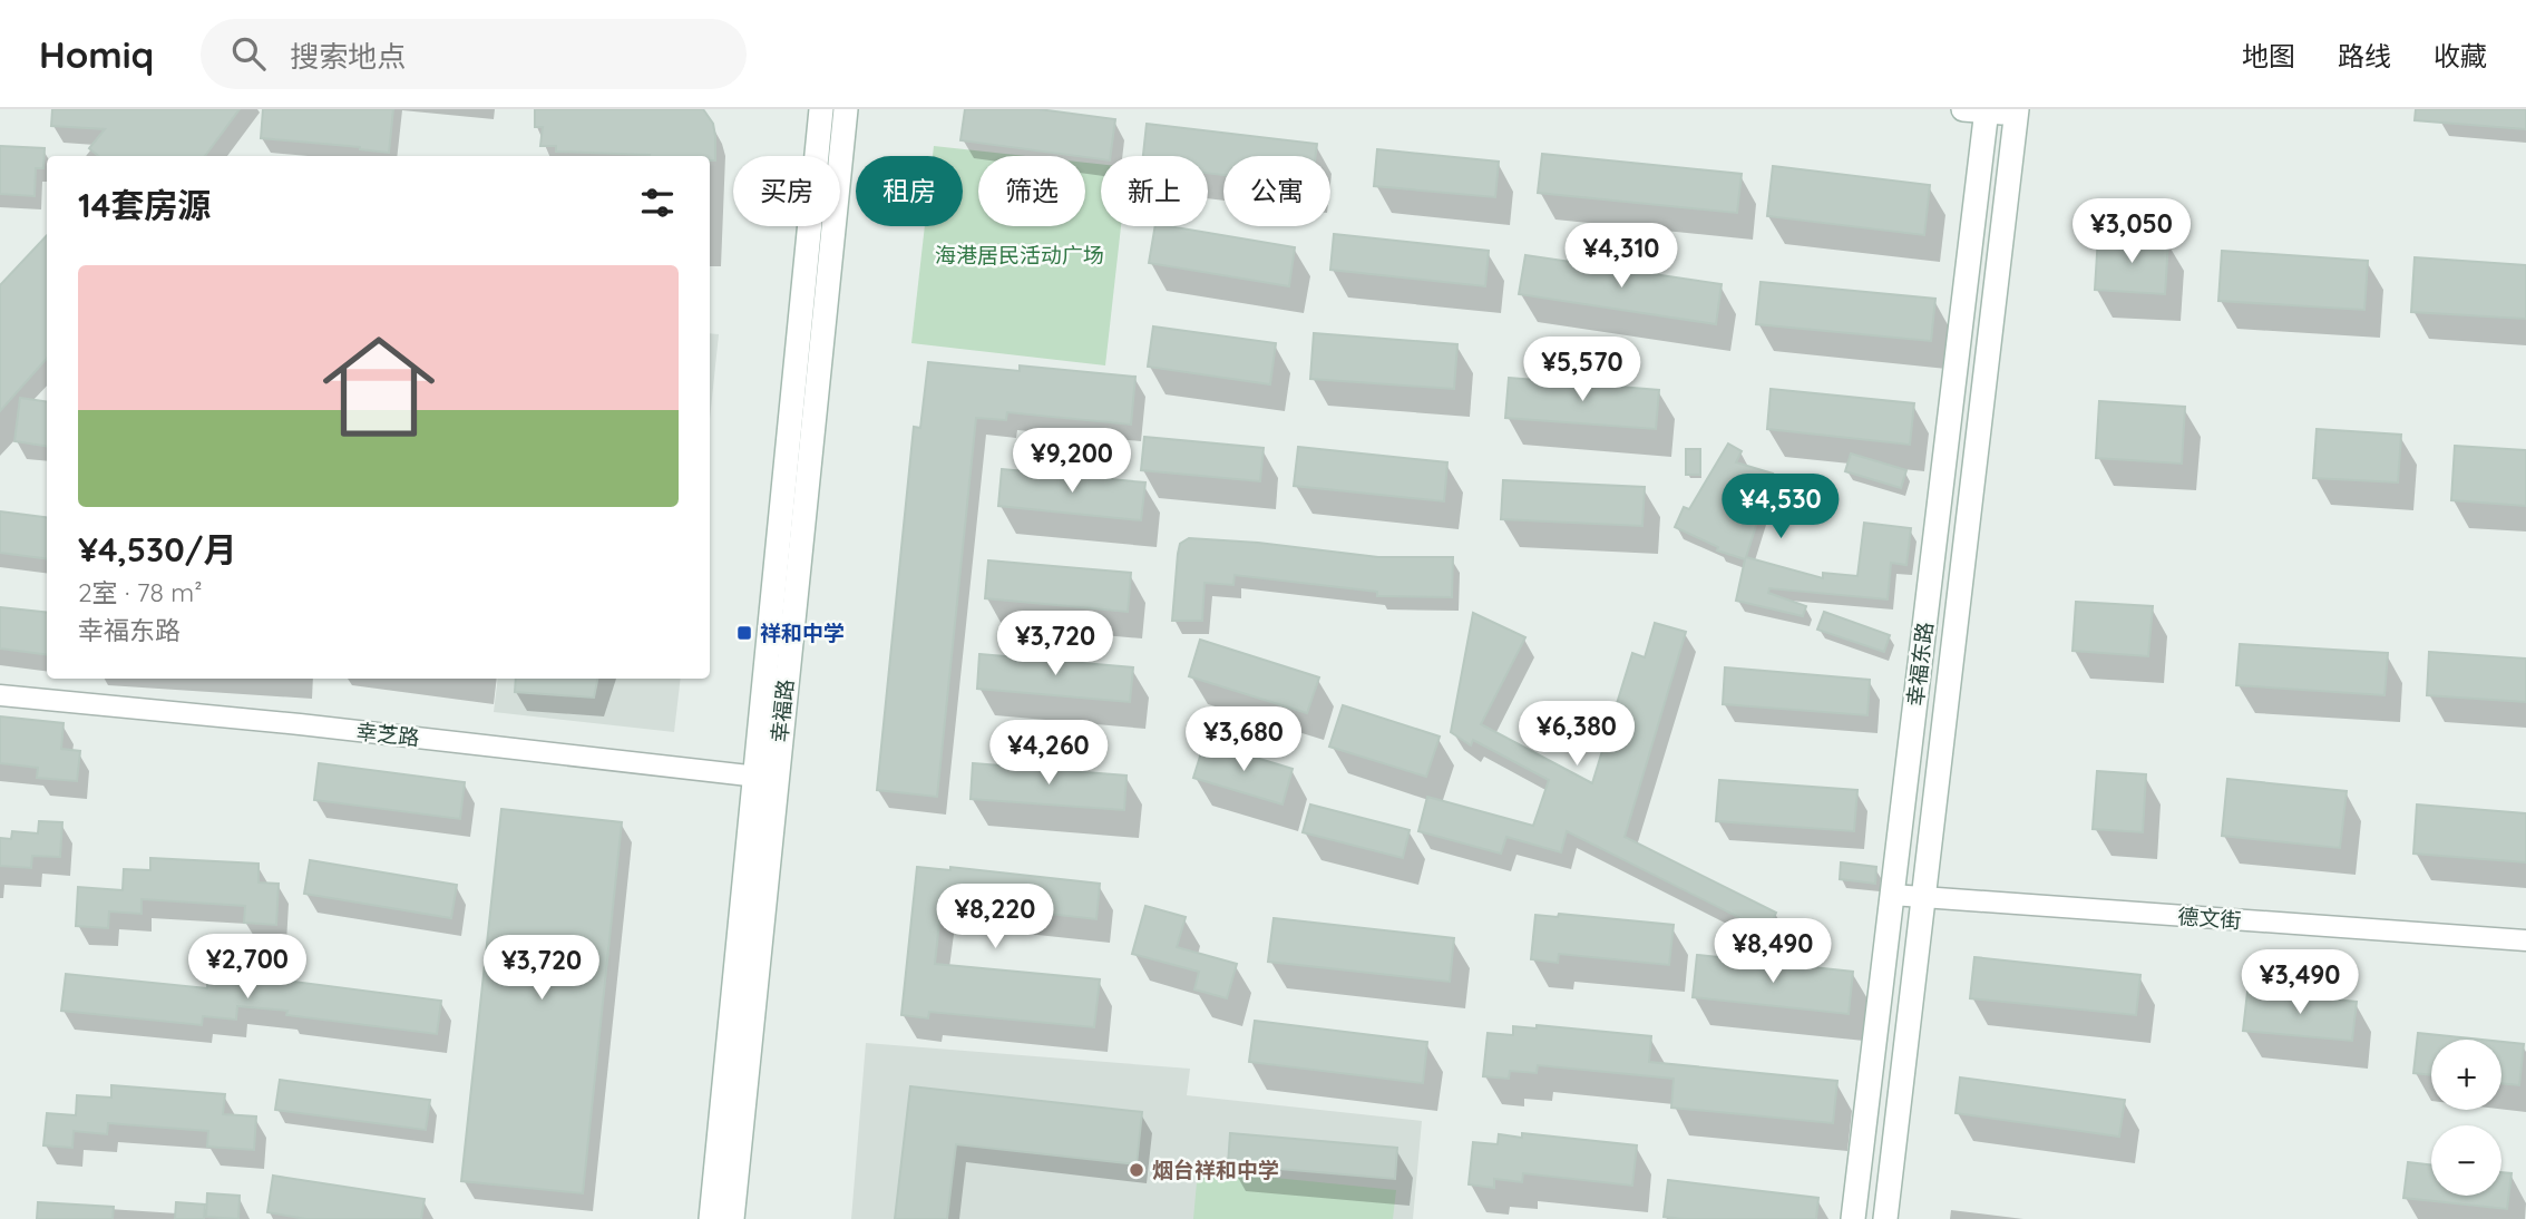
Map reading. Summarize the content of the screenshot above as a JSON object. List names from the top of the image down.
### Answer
{
  "streets": {
    "street": [
      "幸福东路",
      "幸福路",
      "幸芝路",
      "德文街"
    ]
  },
  "crossings": [
    ["幸福东路", "德文街"],
    ["幸福路", "幸芝路"]
  ],
  "parks": ["海港居民活动广场"],
  "places": {
    "transit": ["祥和中学"],
    "other": ["烟台祥和中学"]
  },
  "page": {
    "header": "Homiq",
    "search": "搜索地点",
    "nav": ["地图", "路线", "收藏"],
    "chip": [
      "买房",
      "租房",
      "筛选",
      "新上",
      "公寓"
    ],
    "heading": "14套房源",
    "price": [
      "¥3,050",
      "¥4,310",
      "¥5,570",
      "¥9,200",
      "¥4,530",
      "¥3,720",
      "¥6,380",
      "¥3,680",
      "¥4,260",
      "¥8,220",
      "¥8,490",
      "¥2,700",
      "¥3,720",
      "¥3,490"
    ],
    "list": [
      {
        "name": "¥4,530/月",
        "note": "2室 · 78 m² · 幸福东路"
      }
    ],
    "map_buttons": ["+", "−"]
  }
}
